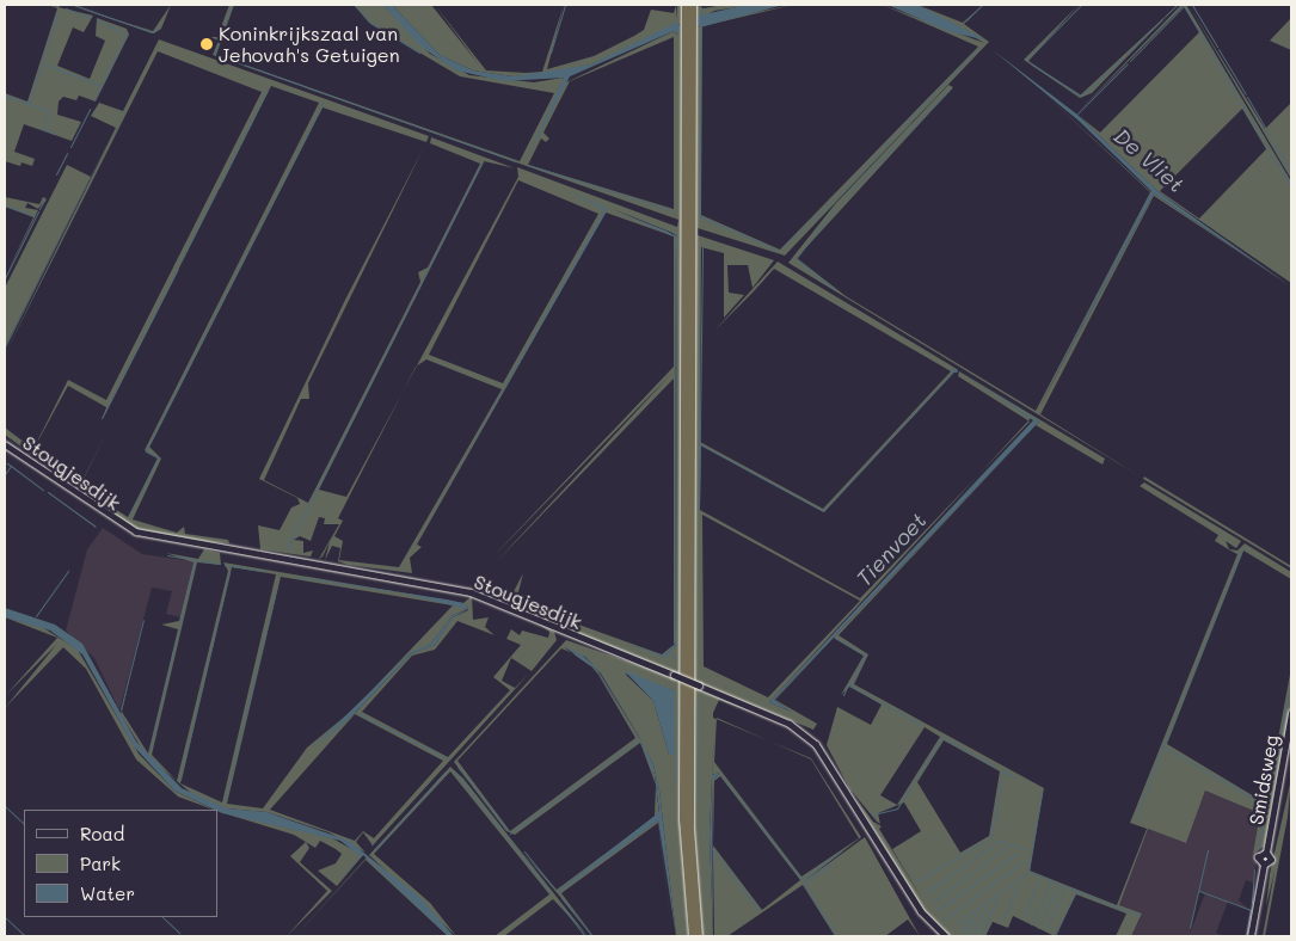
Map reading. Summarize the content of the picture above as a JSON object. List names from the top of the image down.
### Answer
{
  "streets": {
    "street": ["Stougjesdijk", "Smidsweg"]
  },
  "water": ["De Vliet", "Tienvoet"],
  "places": ["Koninkrijkszaal van Jehovah's Getuigen"],
  "legend": ["Road", "Park", "Water"]
}
